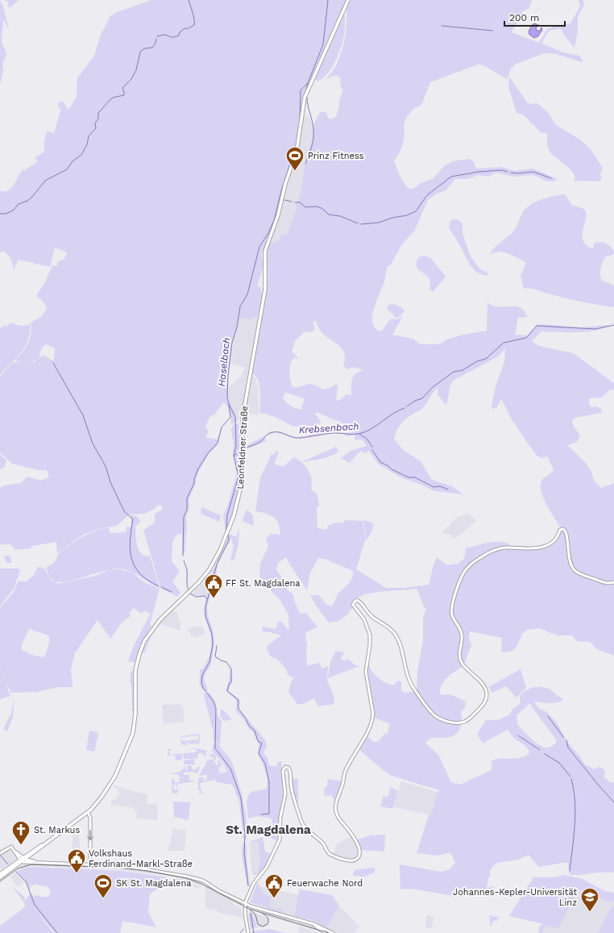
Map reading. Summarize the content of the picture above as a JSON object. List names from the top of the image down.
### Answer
{
  "streets": {
    "main road": ["Leonfeldner Straße"]
  },
  "districts": ["St. Magdalena"],
  "water": ["Haselbach", "Krebsenbach"],
  "places": {
    "sports": ["Prinz Fitness", "SK St. Magdalena"],
    "public building": ["FF St. Magdalena", "Volkshaus Ferdinand-Markl-Straße", "Feuerwache Nord"],
    "church": ["St. Markus"],
    "school or university": ["Johannes-Kepler-Universität Linz"]
  },
  "scale_bar": "200 m"
}
